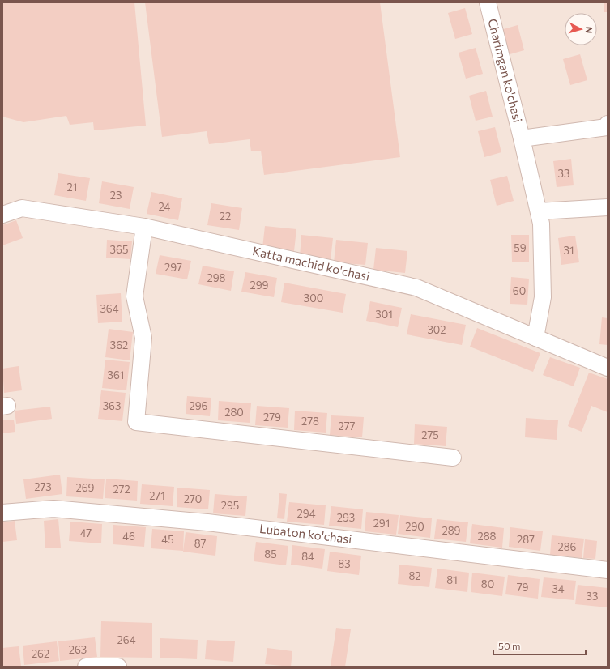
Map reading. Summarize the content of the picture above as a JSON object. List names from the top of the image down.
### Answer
{
  "streets": {
    "street": ["Charimgan ko'chasi", "Katta machid ko'chasi", "Lubaton ko'chasi"]
  },
  "crossings": [
    ["Charimgan ko'chasi", "Katta machid ko'chasi"]
  ],
  "house_numbers": [
    "33",
    "21",
    "23",
    "24",
    "22",
    "59",
    "365",
    "31",
    "297",
    "298",
    "299",
    "60",
    "300",
    "364",
    "301",
    "302",
    "362",
    "361",
    "363",
    "296",
    "280",
    "279",
    "278",
    "277",
    "275",
    "273",
    "269",
    "272",
    "271",
    "270",
    "295",
    "294",
    "293",
    "291",
    "290",
    "289",
    "47",
    "46",
    "288",
    "45",
    "287",
    "87",
    "286",
    "85",
    "84",
    "83",
    "82",
    "81",
    "80",
    "79",
    "34",
    "33",
    "264",
    "263",
    "262"
  ],
  "scale_bar": "50 m",
  "north": "right"
}
